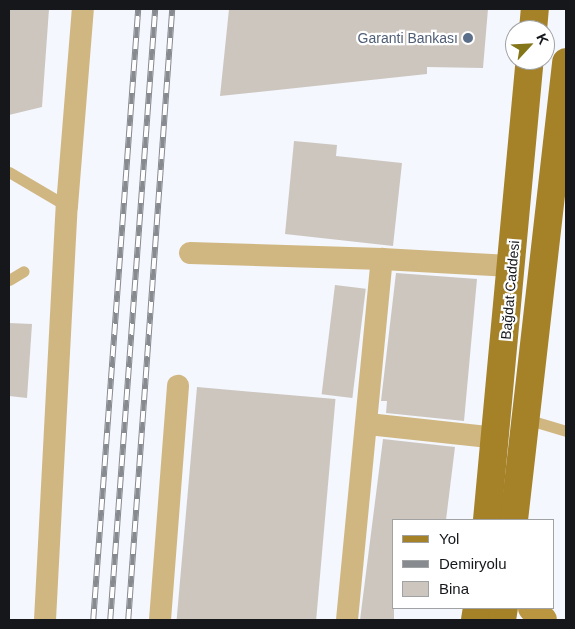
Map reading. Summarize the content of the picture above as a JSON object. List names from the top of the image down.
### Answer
{
  "streets": {
    "main road": ["Bağdat Caddesi"]
  },
  "places": ["Garanti Bankası"],
  "legend": ["Yol", "Demiryolu", "Bina"],
  "north": "top right"
}
